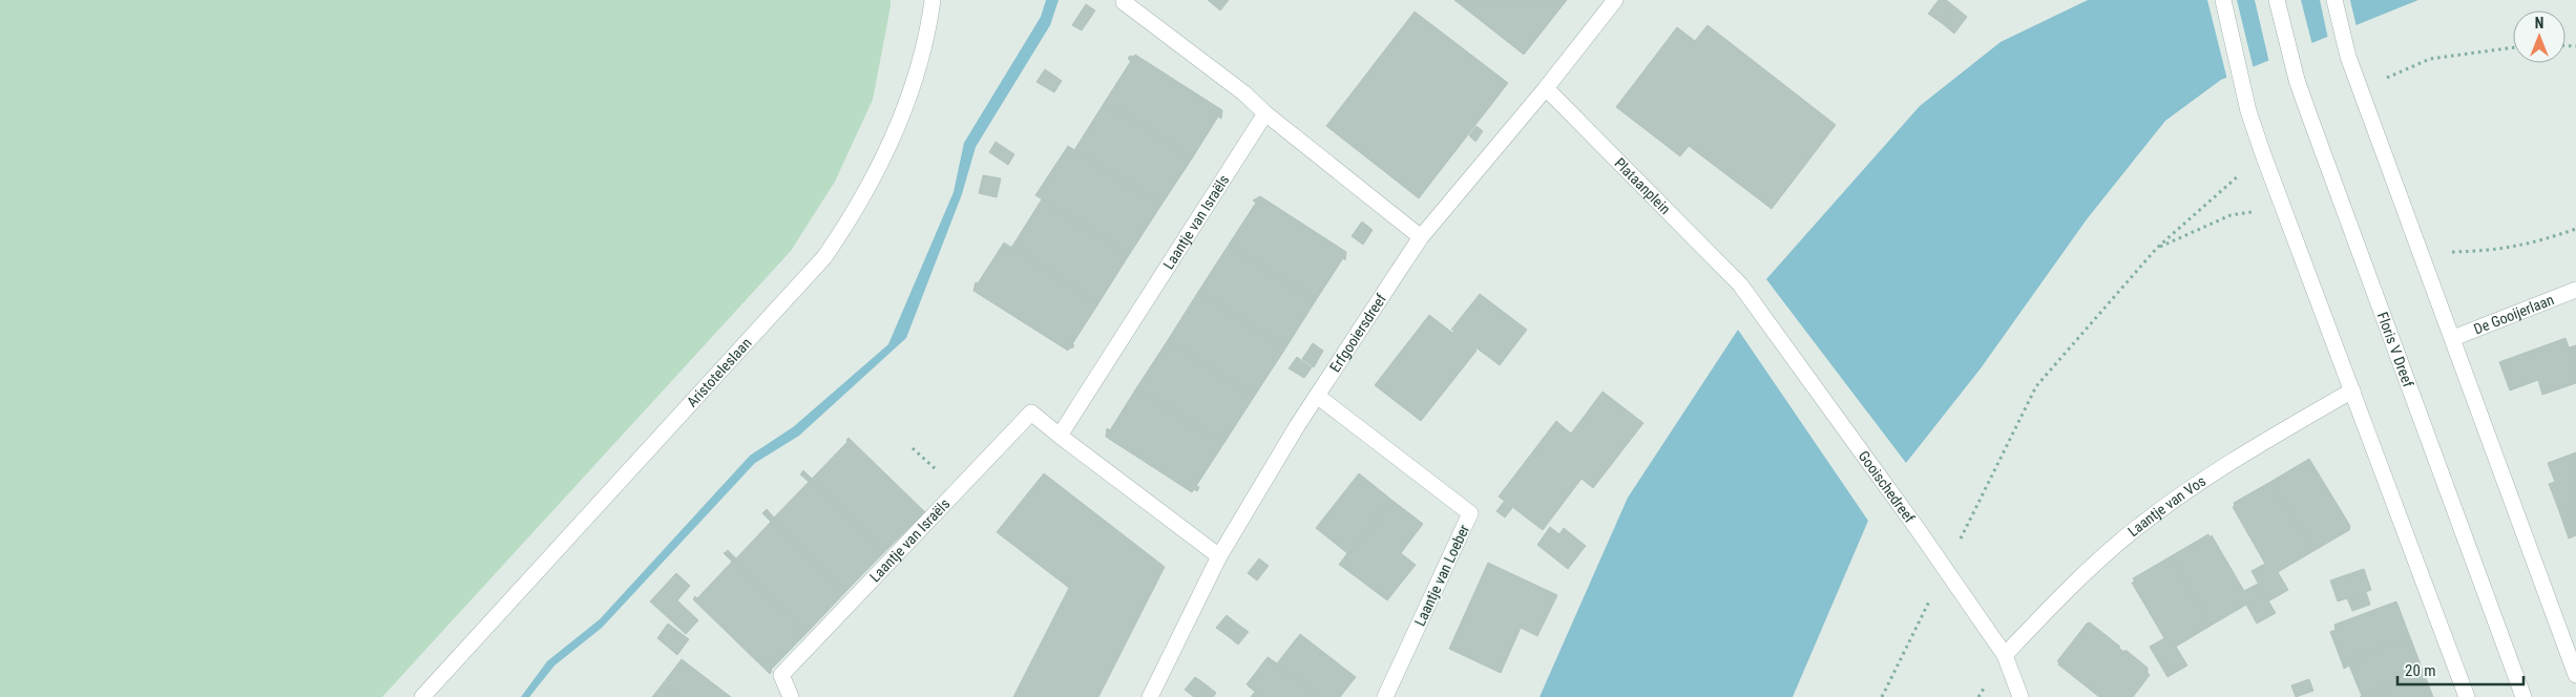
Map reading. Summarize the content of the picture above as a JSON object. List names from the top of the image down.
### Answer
{
  "streets": {
    "street": [
      "Plataanplein",
      "Laantje van Israëls",
      "De Gooijerlaan",
      "Erfgooiersdreef",
      "Floris V Dreef",
      "Aristoteleslaan",
      "Gooischedreef",
      "Laantje van Vos",
      "Laantje van Loeber"
    ]
  },
  "crossings": [
    ["Plataanplein", "Erfgooiersdreef"],
    ["Plataanplein", "Gooischedreef"],
    ["Laantje van Israëls", "Erfgooiersdreef"],
    ["Erfgooiersdreef", "Laantje van Loeber"],
    ["Gooischedreef", "Laantje van Vos"]
  ],
  "scale_bar": "20 m",
  "north": "top"
}
